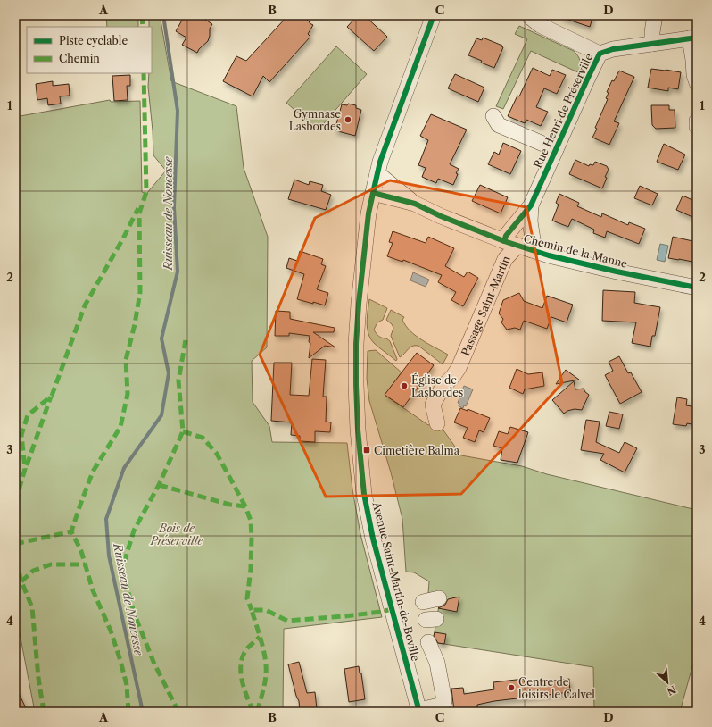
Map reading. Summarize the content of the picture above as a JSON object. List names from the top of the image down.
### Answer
{
  "streets": {
    "street": [
      "Rue Henri de Préserville",
      "Chemin de la Manne",
      "Passage Saint-Martin",
      "Avenue Saint-Martin-de-Boville"
    ]
  },
  "crossings": [
    ["Rue Henri de Préserville", "Chemin de la Manne"],
    ["Rue Henri de Préserville", "Passage Saint-Martin"],
    ["Chemin de la Manne", "Passage Saint-Martin"],
    ["Chemin de la Manne", "Avenue Saint-Martin-de-Boville"]
  ],
  "water": ["Ruisseau de Noncesse"],
  "parks": ["Bois de Préserville"],
  "places": {
    "other": ["Gymnase Lasbordes", "Église de Lasbordes", "Centre de loisirs le Calvel"],
    "transit": ["Cimetière Balma"]
  },
  "legend": ["Piste cyclable", "Chemin"],
  "north": "bottom right",
  "grid": {
    "columns": [
      "A",
      "B",
      "C",
      "D"
    ],
    "rows": [
      "1",
      "2",
      "3",
      "4"
    ]
  }
}
